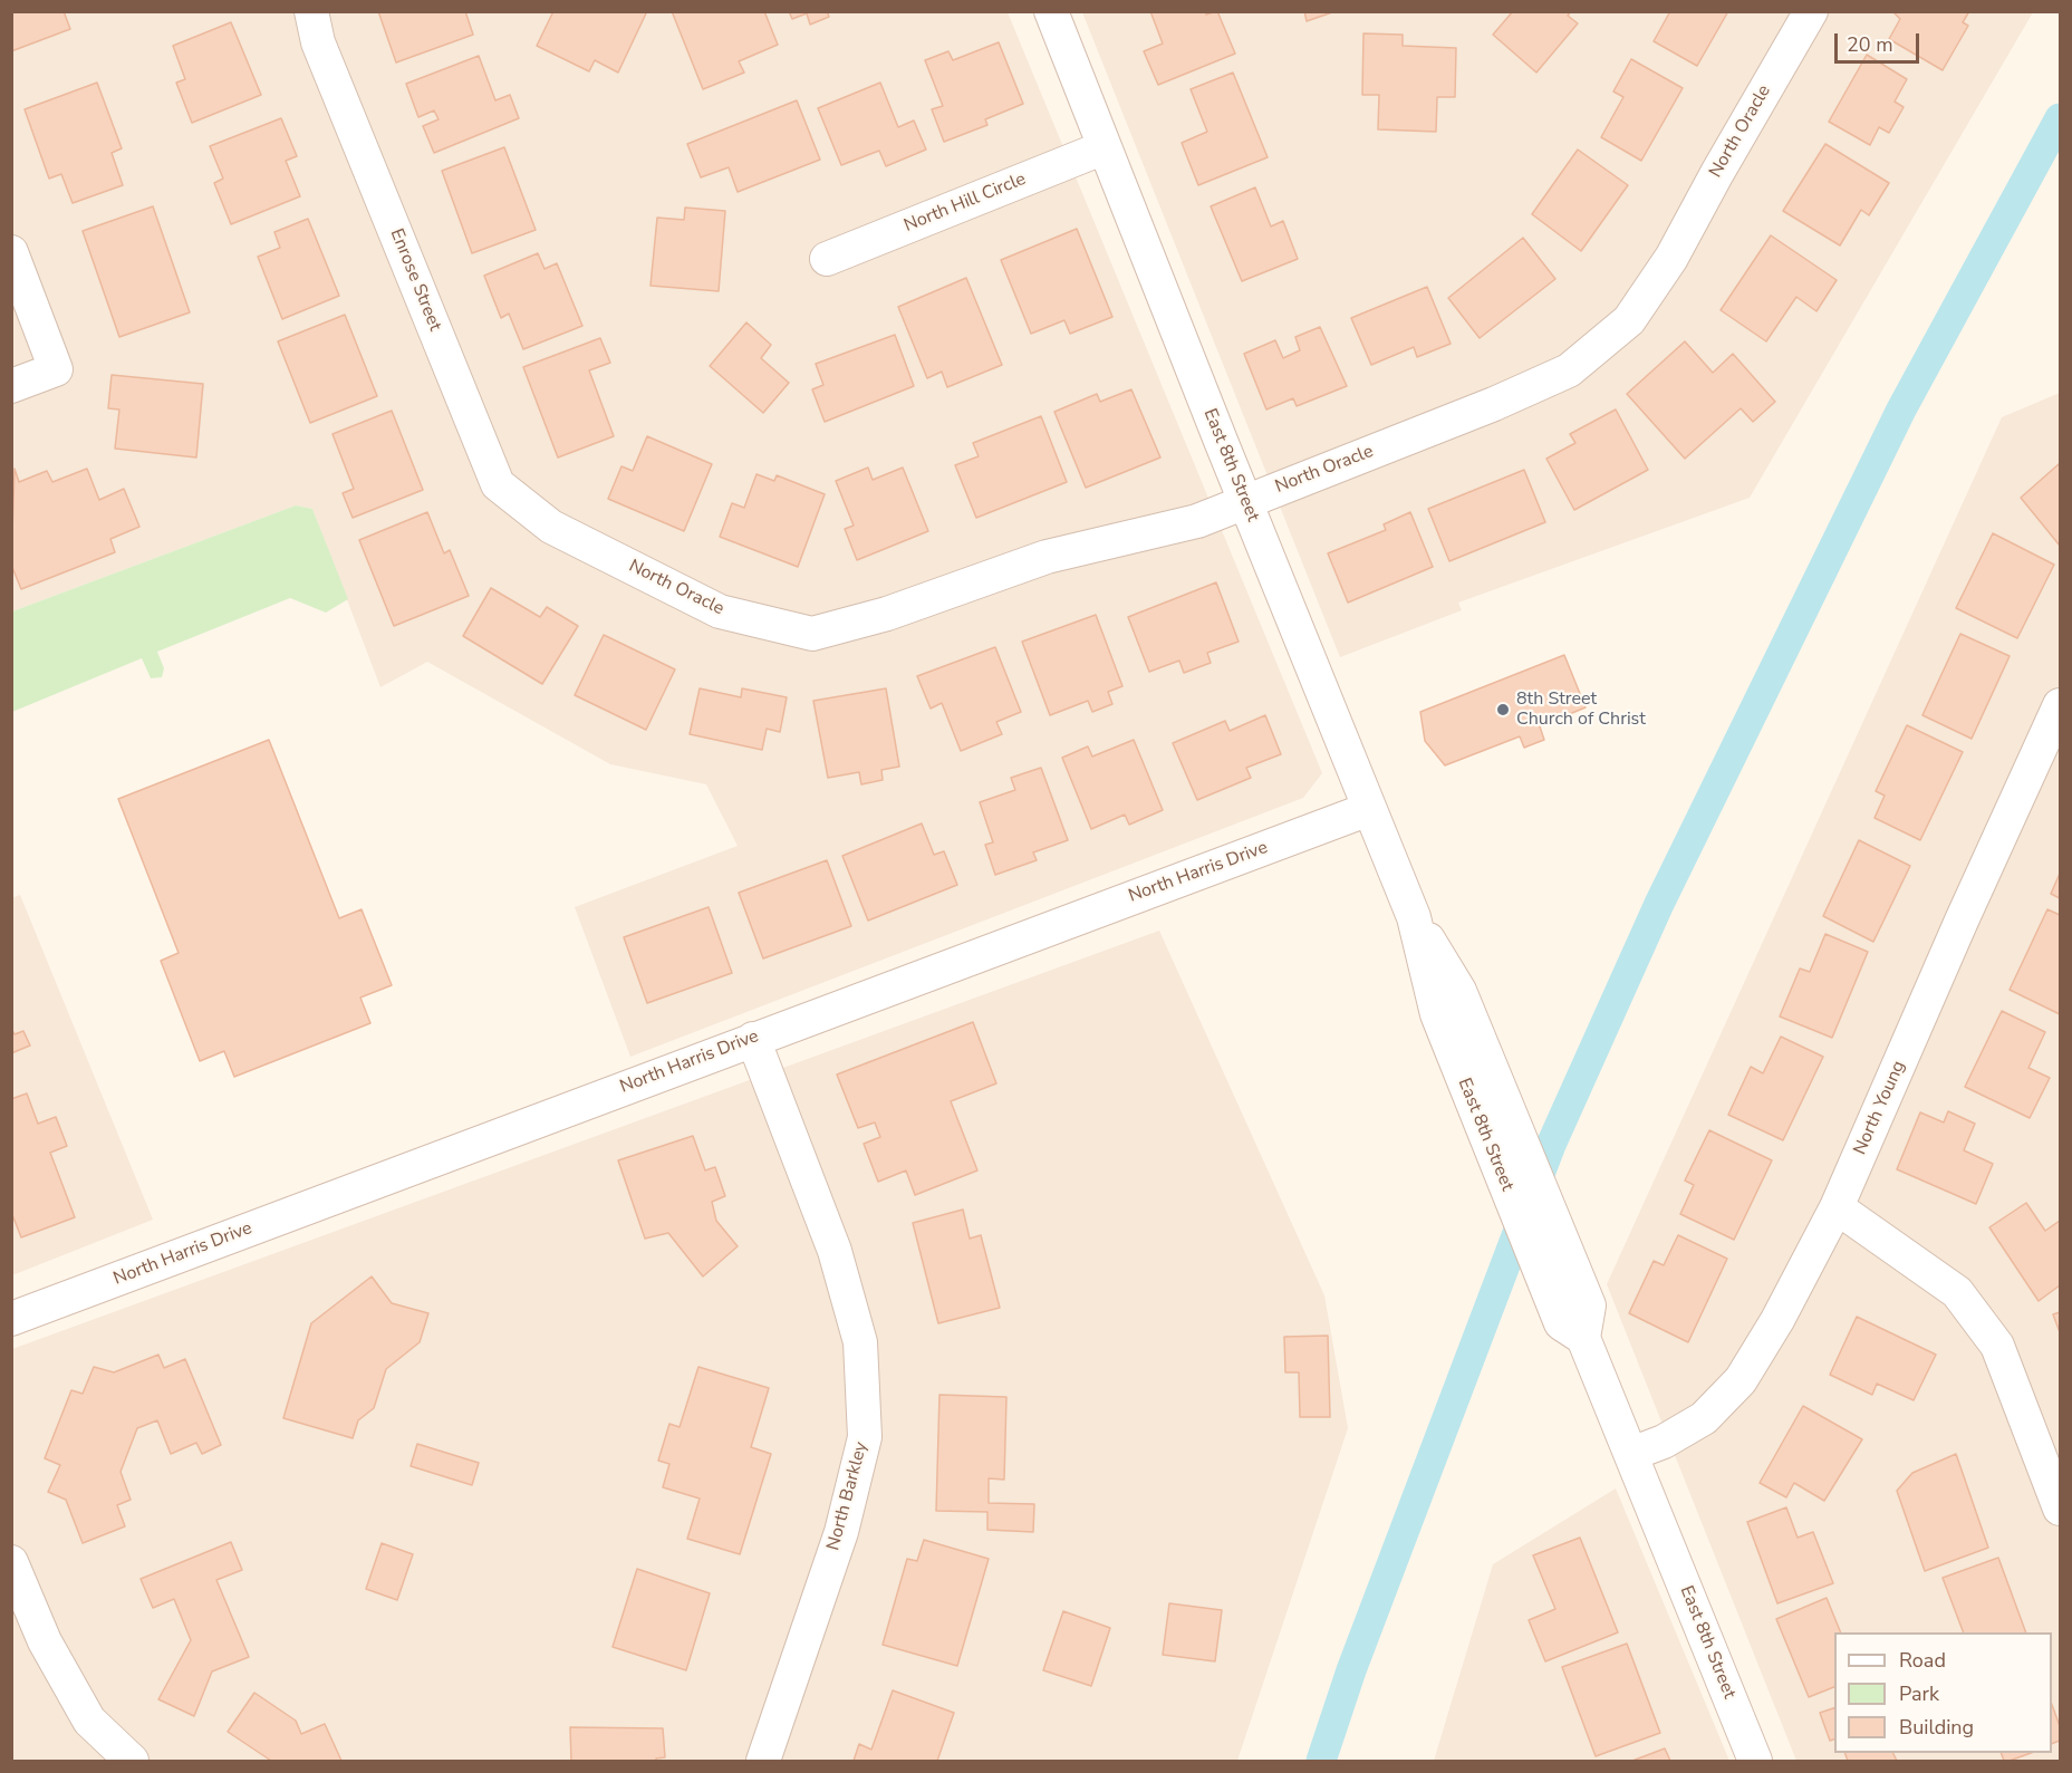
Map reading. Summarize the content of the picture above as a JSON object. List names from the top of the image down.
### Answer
{
  "streets": {
    "street": [
      "North Oracle",
      "North Hill Circle",
      "Enrose Street",
      "East 8th Street",
      "North Harris Drive",
      "North Young",
      "North Barkley"
    ]
  },
  "crossings": [
    ["North Oracle", "Enrose Street"],
    ["North Oracle", "East 8th Street"],
    ["North Hill Circle", "East 8th Street"],
    ["East 8th Street", "North Harris Drive"],
    ["East 8th Street", "North Young"],
    ["North Harris Drive", "North Barkley"]
  ],
  "places": ["8th Street Church of Christ"],
  "legend": ["Road", "Park", "Building"],
  "scale_bar": "20 m"
}
